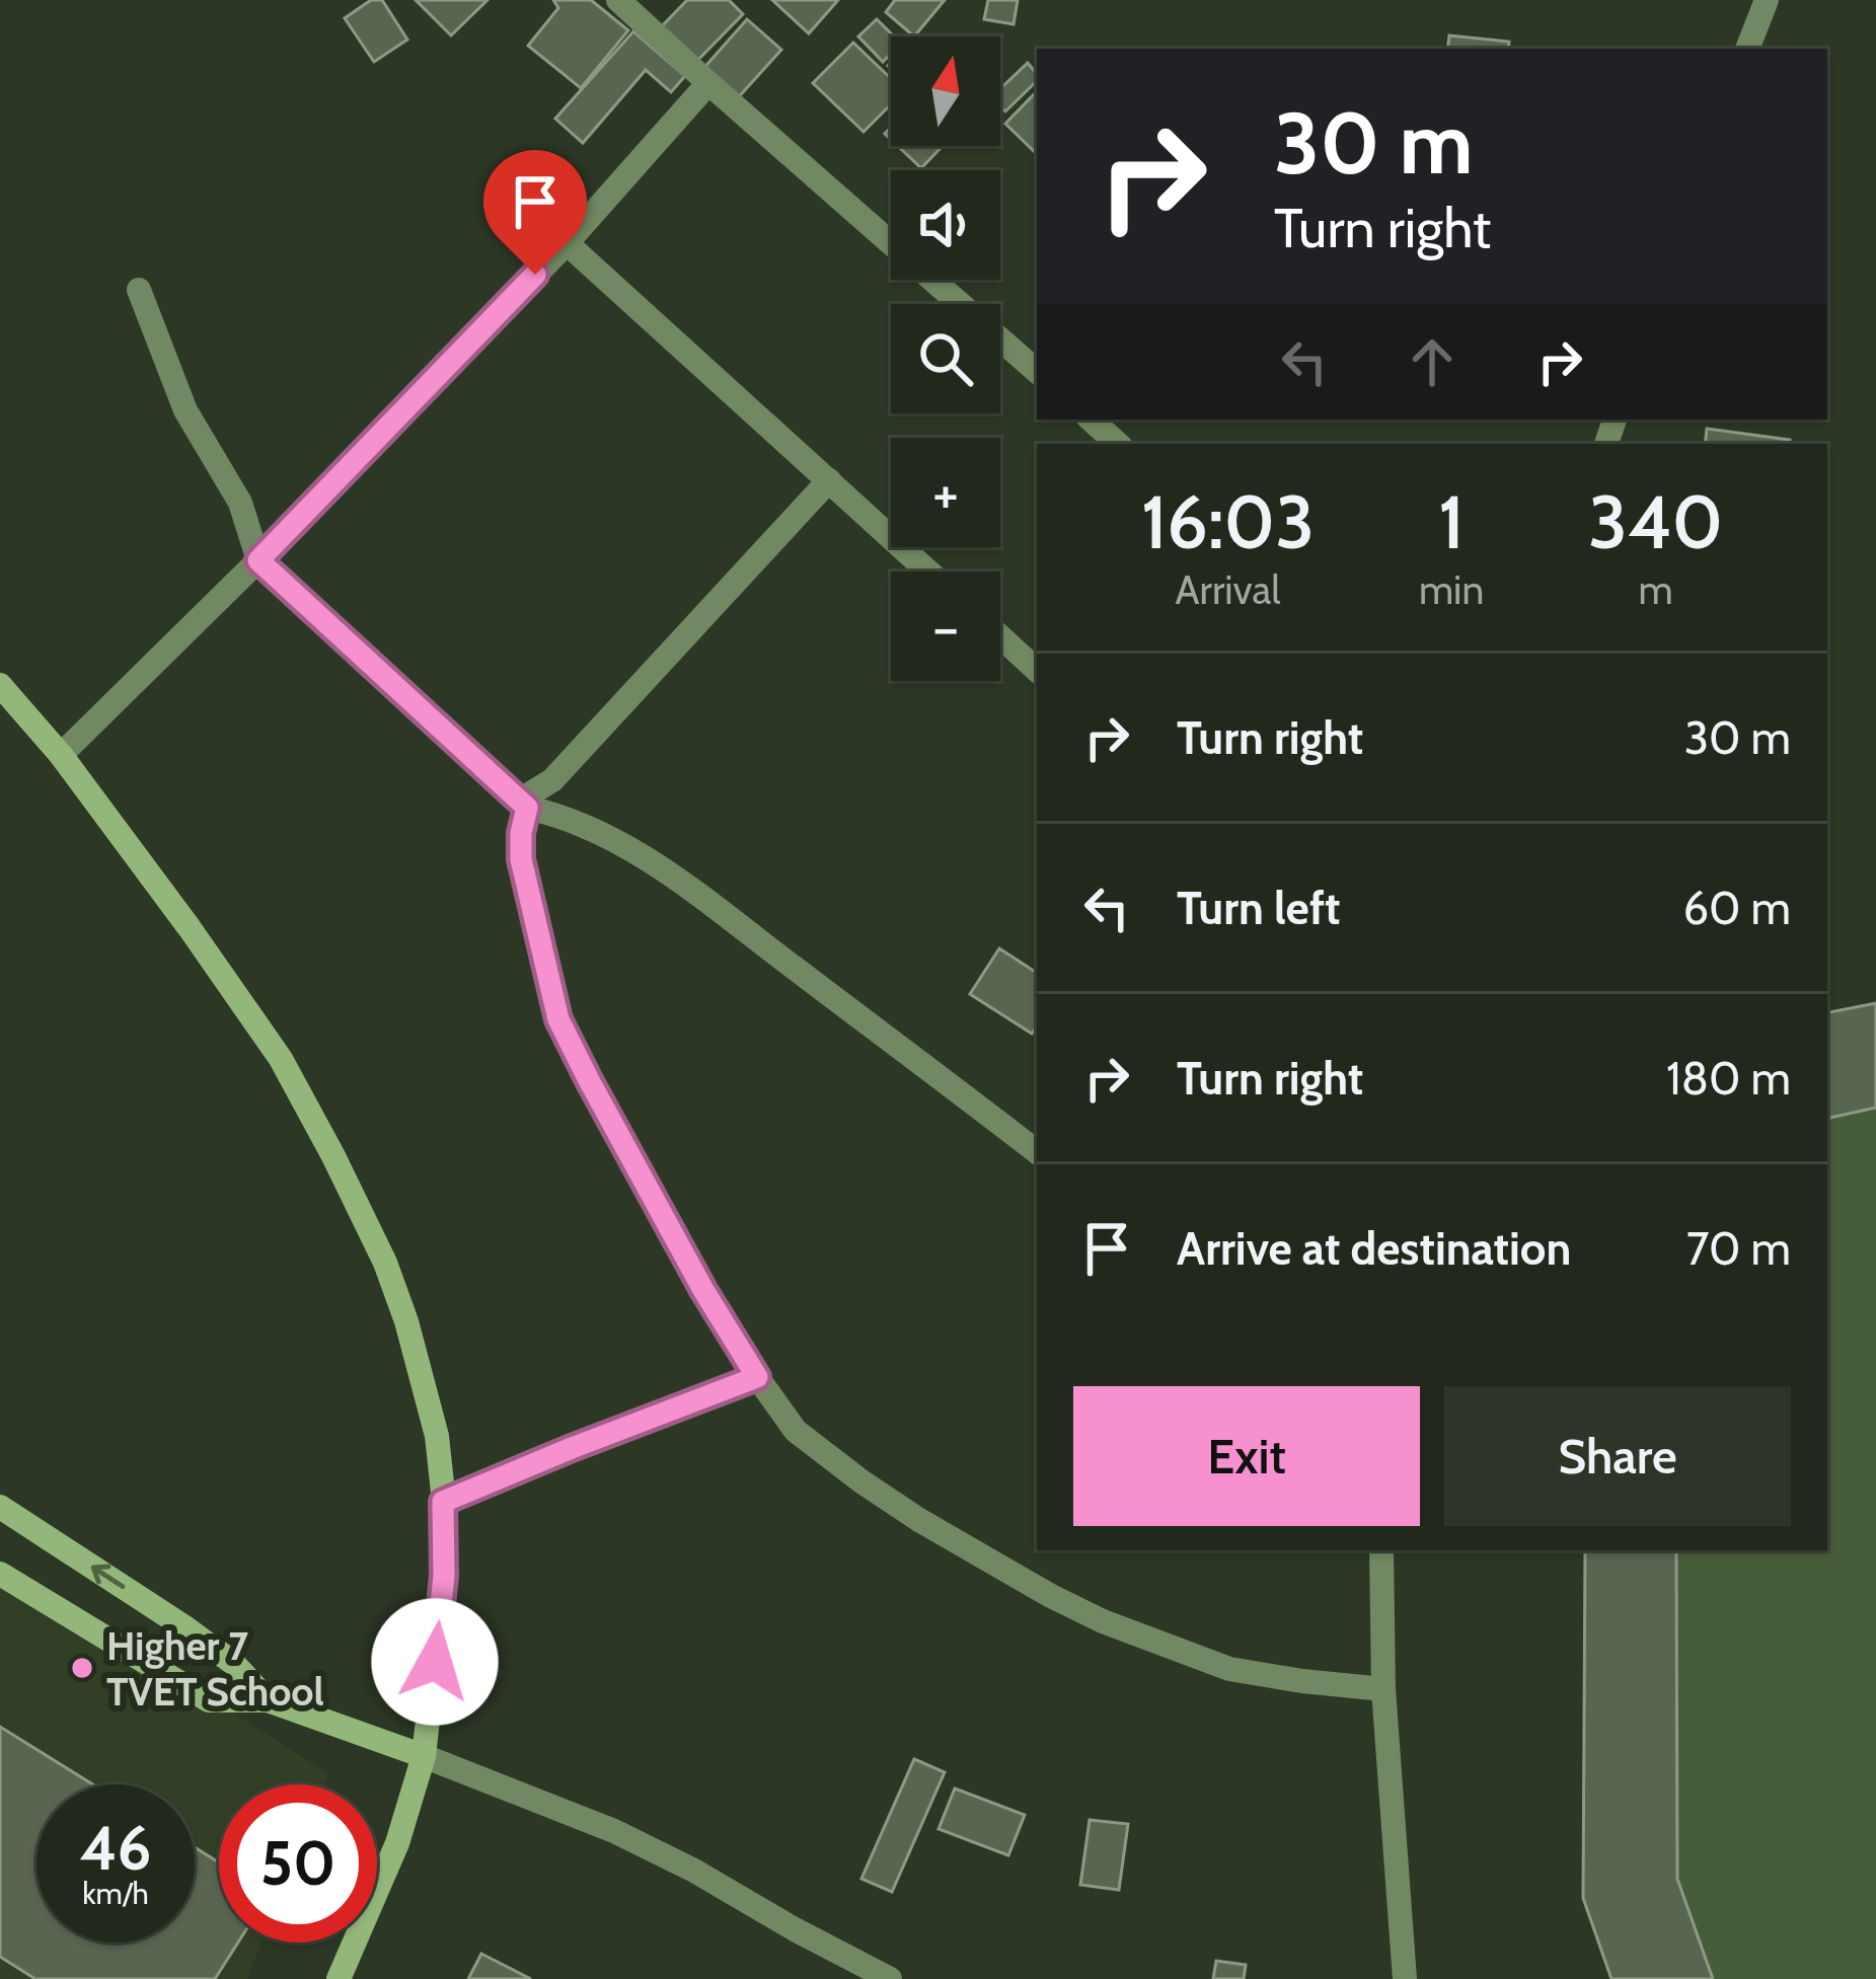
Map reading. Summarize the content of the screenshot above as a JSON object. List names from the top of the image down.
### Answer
{
  "places": ["Higher 7 TVET School"],
  "north": "top",
  "page": {
    "map_buttons": ["+", "−"],
    "turn": ["30 m", "Turn right"],
    "eta": [
      "16:03",
      "Arrival",
      "1",
      "min",
      "340",
      "m"
    ],
    "list": [
      {
        "name": "Turn right",
        "value": "30 m"
      },
      {
        "name": "Turn left",
        "value": "60 m"
      },
      {
        "name": "Turn right",
        "value": "180 m"
      },
      {
        "name": "Arrive at destination",
        "value": "70 m"
      }
    ],
    "buttons": ["Exit", "Share"],
    "speed": "46 km/h",
    "limit": "50"
  }
}
